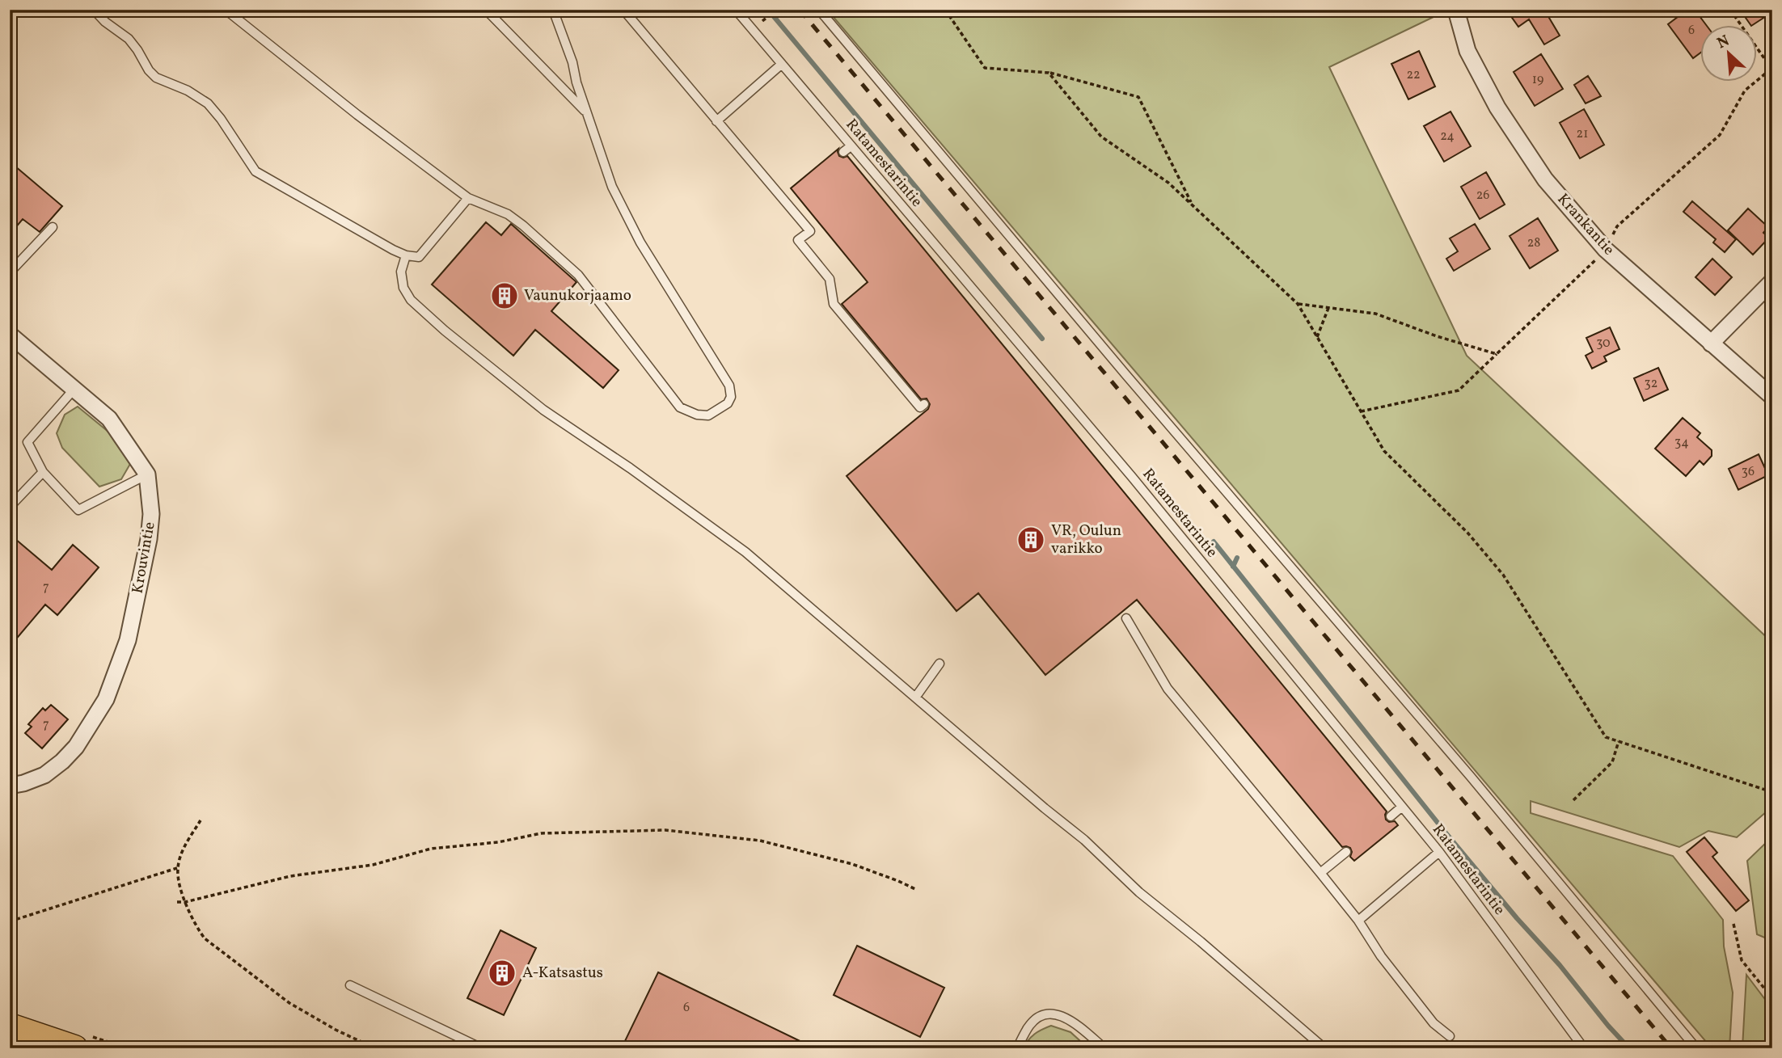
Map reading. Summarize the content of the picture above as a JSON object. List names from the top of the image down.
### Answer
{
  "streets": {
    "street": ["Krankantie", "Krouvintie"],
    "lane": ["Ratamestarintie"]
  },
  "places": {
    "building": ["Vaunukorjaamo", "VR, Oulun varikko", "A-Katsastus"]
  },
  "house_numbers": [
    "6",
    "22",
    "19",
    "21",
    "24",
    "26",
    "28",
    "30",
    "32",
    "34",
    "36",
    "7",
    "7",
    "6"
  ],
  "north": "top left"
}
